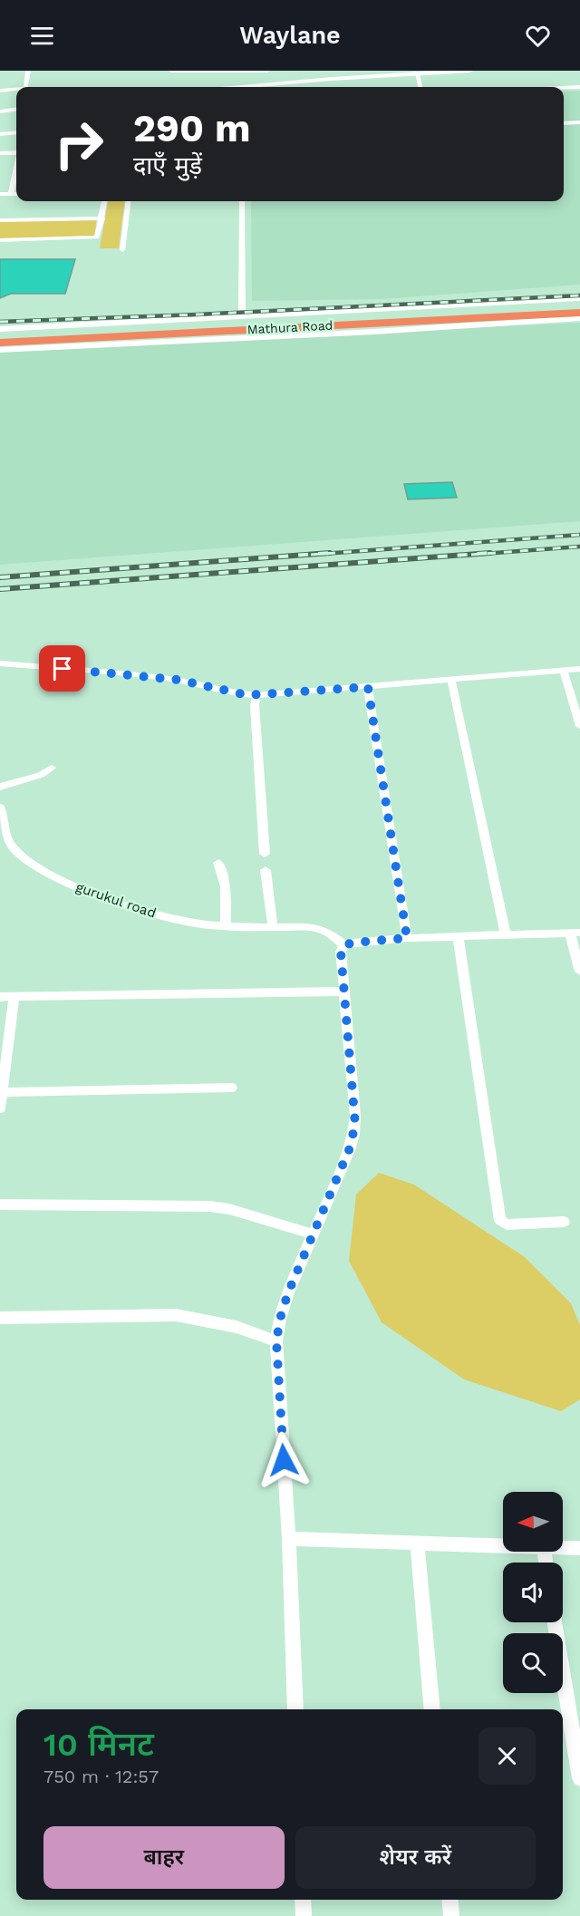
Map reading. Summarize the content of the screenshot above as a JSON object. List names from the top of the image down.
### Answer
{
  "streets": {
    "highway": ["Mathura Road"],
    "street": ["gurukul road"]
  },
  "north": "left",
  "page": {
    "header": "Waylane",
    "turn": ["290 m", "दाएँ मुड़ें"],
    "heading": ["10 मिनट", "750 m · 12:57"],
    "buttons": ["बाहर", "शेयर करें"]
  }
}
